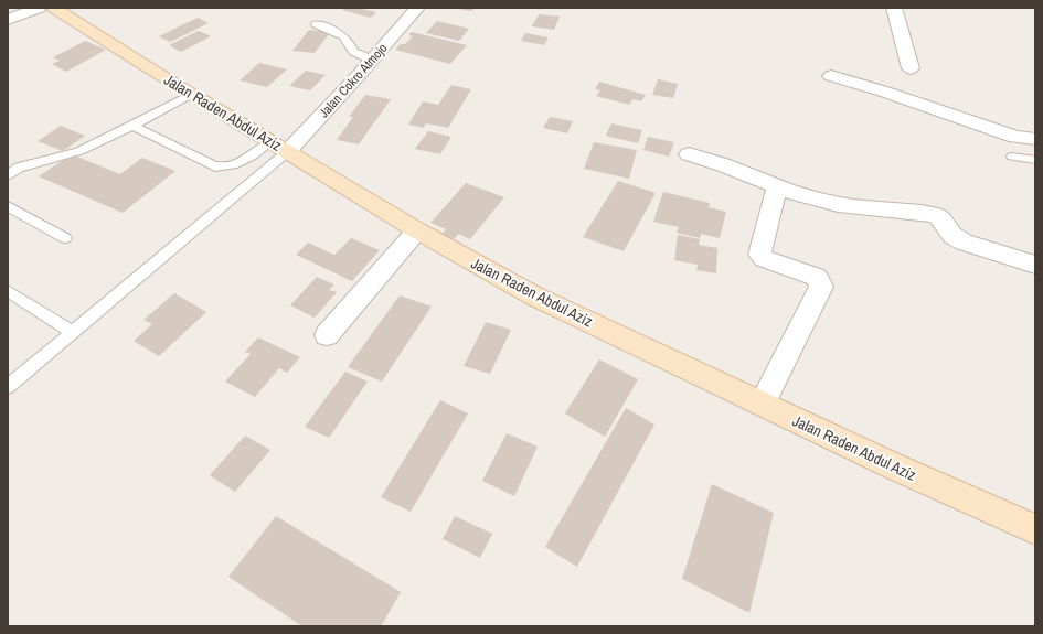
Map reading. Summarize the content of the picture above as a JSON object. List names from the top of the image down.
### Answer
{
  "streets": {
    "main road": ["Jalan Raden Abdul Aziz"],
    "street": ["Jalan Cokro Atmojo"]
  },
  "crossings": [
    ["Jalan Cokro Atmojo", "Jalan Raden Abdul Aziz"]
  ]
}
